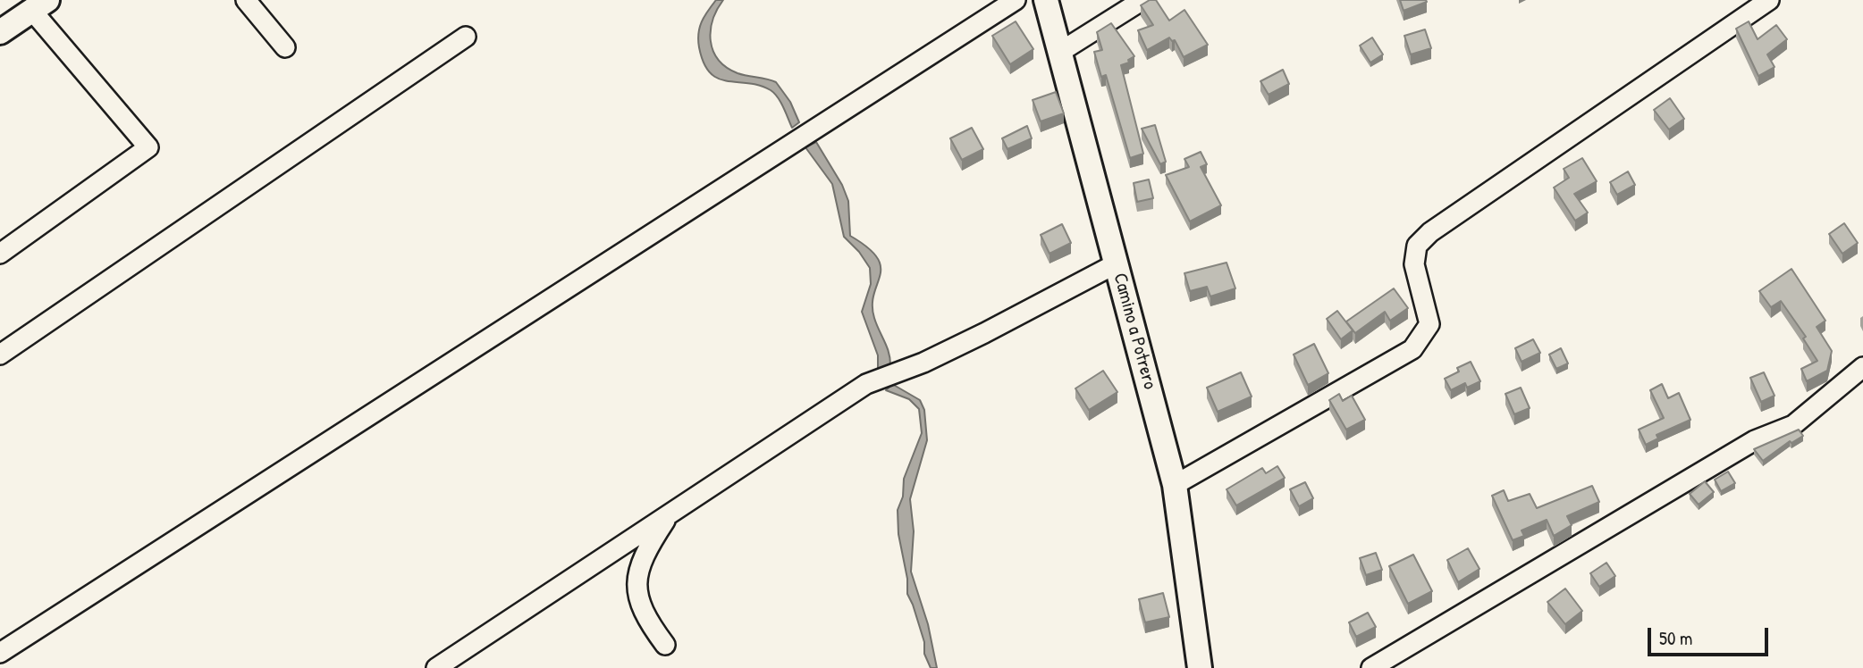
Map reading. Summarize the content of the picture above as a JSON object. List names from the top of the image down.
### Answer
{
  "streets": {
    "street": ["Camino a Potrero"]
  },
  "scale_bar": "50 m"
}
